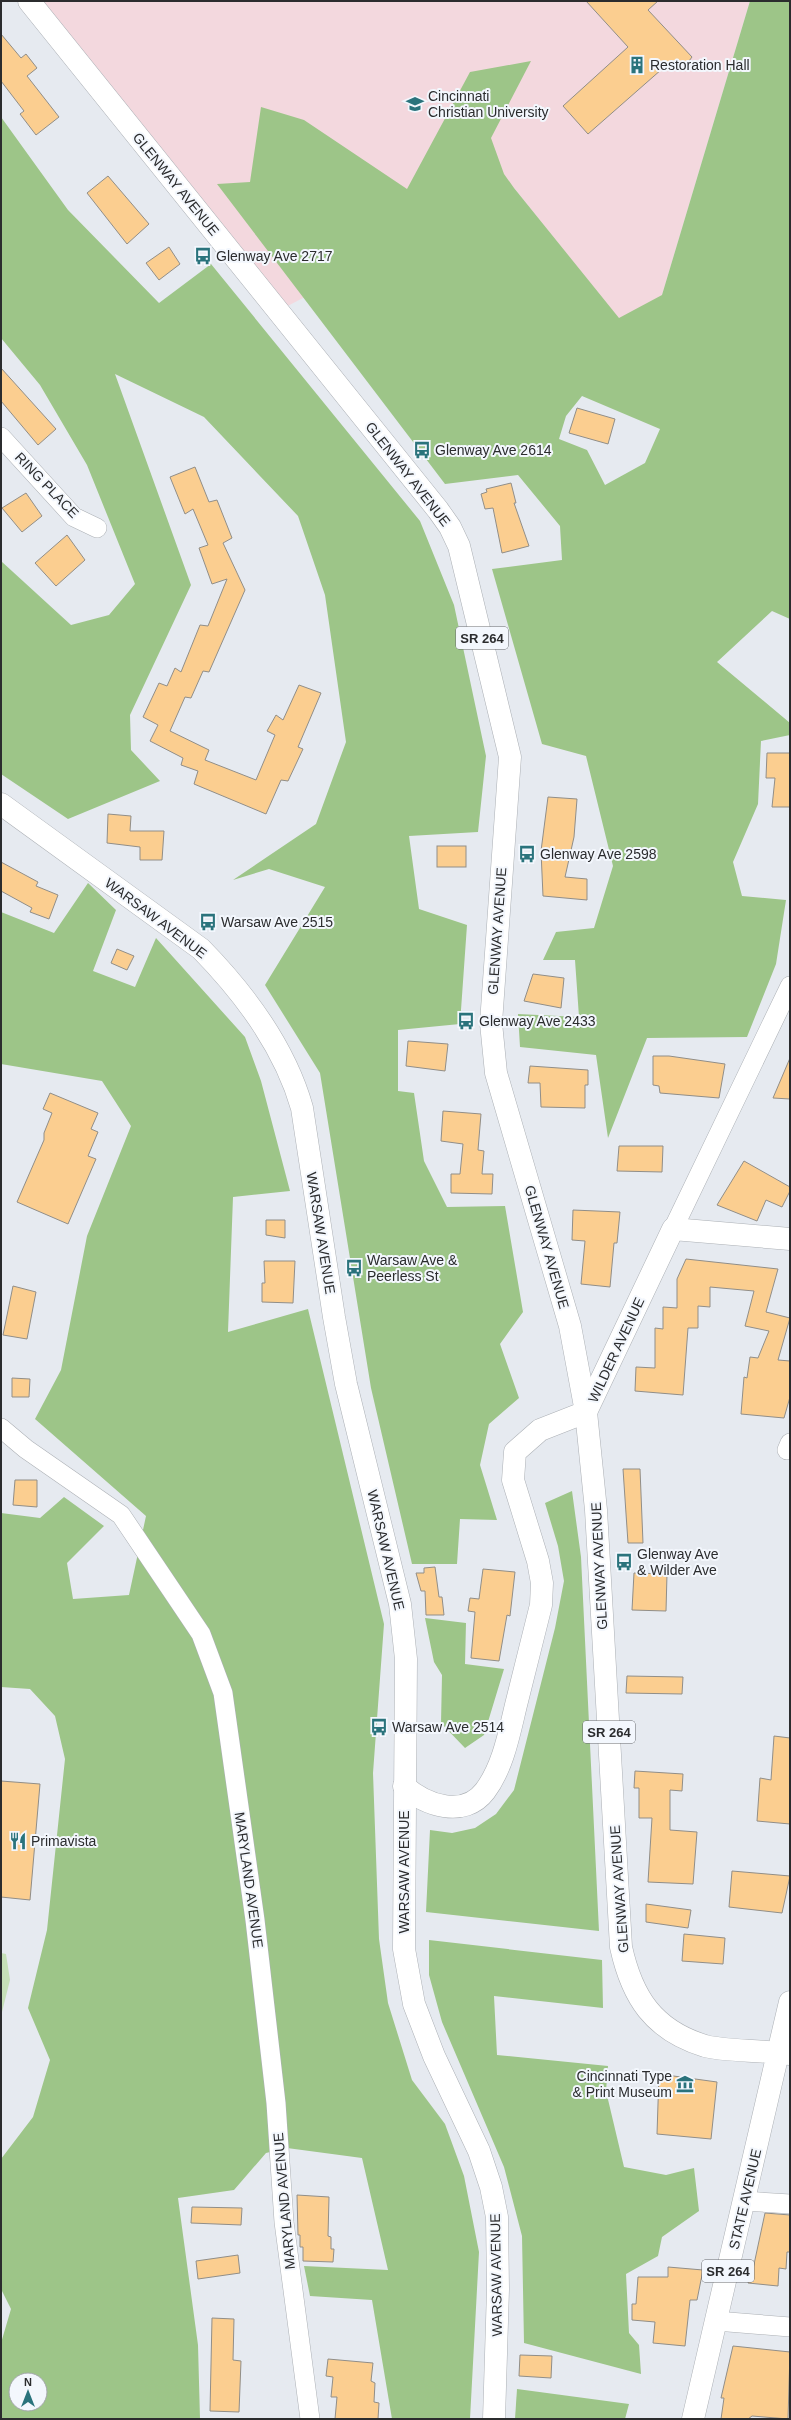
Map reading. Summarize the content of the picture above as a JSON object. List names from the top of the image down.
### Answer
{
  "streets": {
    "main road": [
      "GLENWAY AVENUE",
      "SR 264",
      "WARSAW AVENUE",
      "WILDER AVENUE",
      "STATE AVENUE"
    ],
    "street": ["RING PLACE", "MARYLAND AVENUE"]
  },
  "crossings": [
    ["GLENWAY AVENUE", "WILDER AVENUE"],
    ["GLENWAY AVENUE", "STATE AVENUE"],
    ["WARSAW AVENUE", "WILDER AVENUE"]
  ],
  "places": {
    "building": ["Restoration Hall"],
    "school or university": ["Cincinnati Christian University"],
    "bus stop": [
      "Glenway Ave 2717",
      "Glenway Ave 2614",
      "Glenway Ave 2598",
      "Warsaw Ave 2515",
      "Glenway Ave 2433",
      "Warsaw Ave & Peerless St",
      "Glenway Ave & Wilder Ave",
      "Warsaw Ave 2514"
    ],
    "restaurant": ["Primavista"],
    "museum": ["Cincinnati Type & Print Museum"]
  },
  "north": "top"
}
